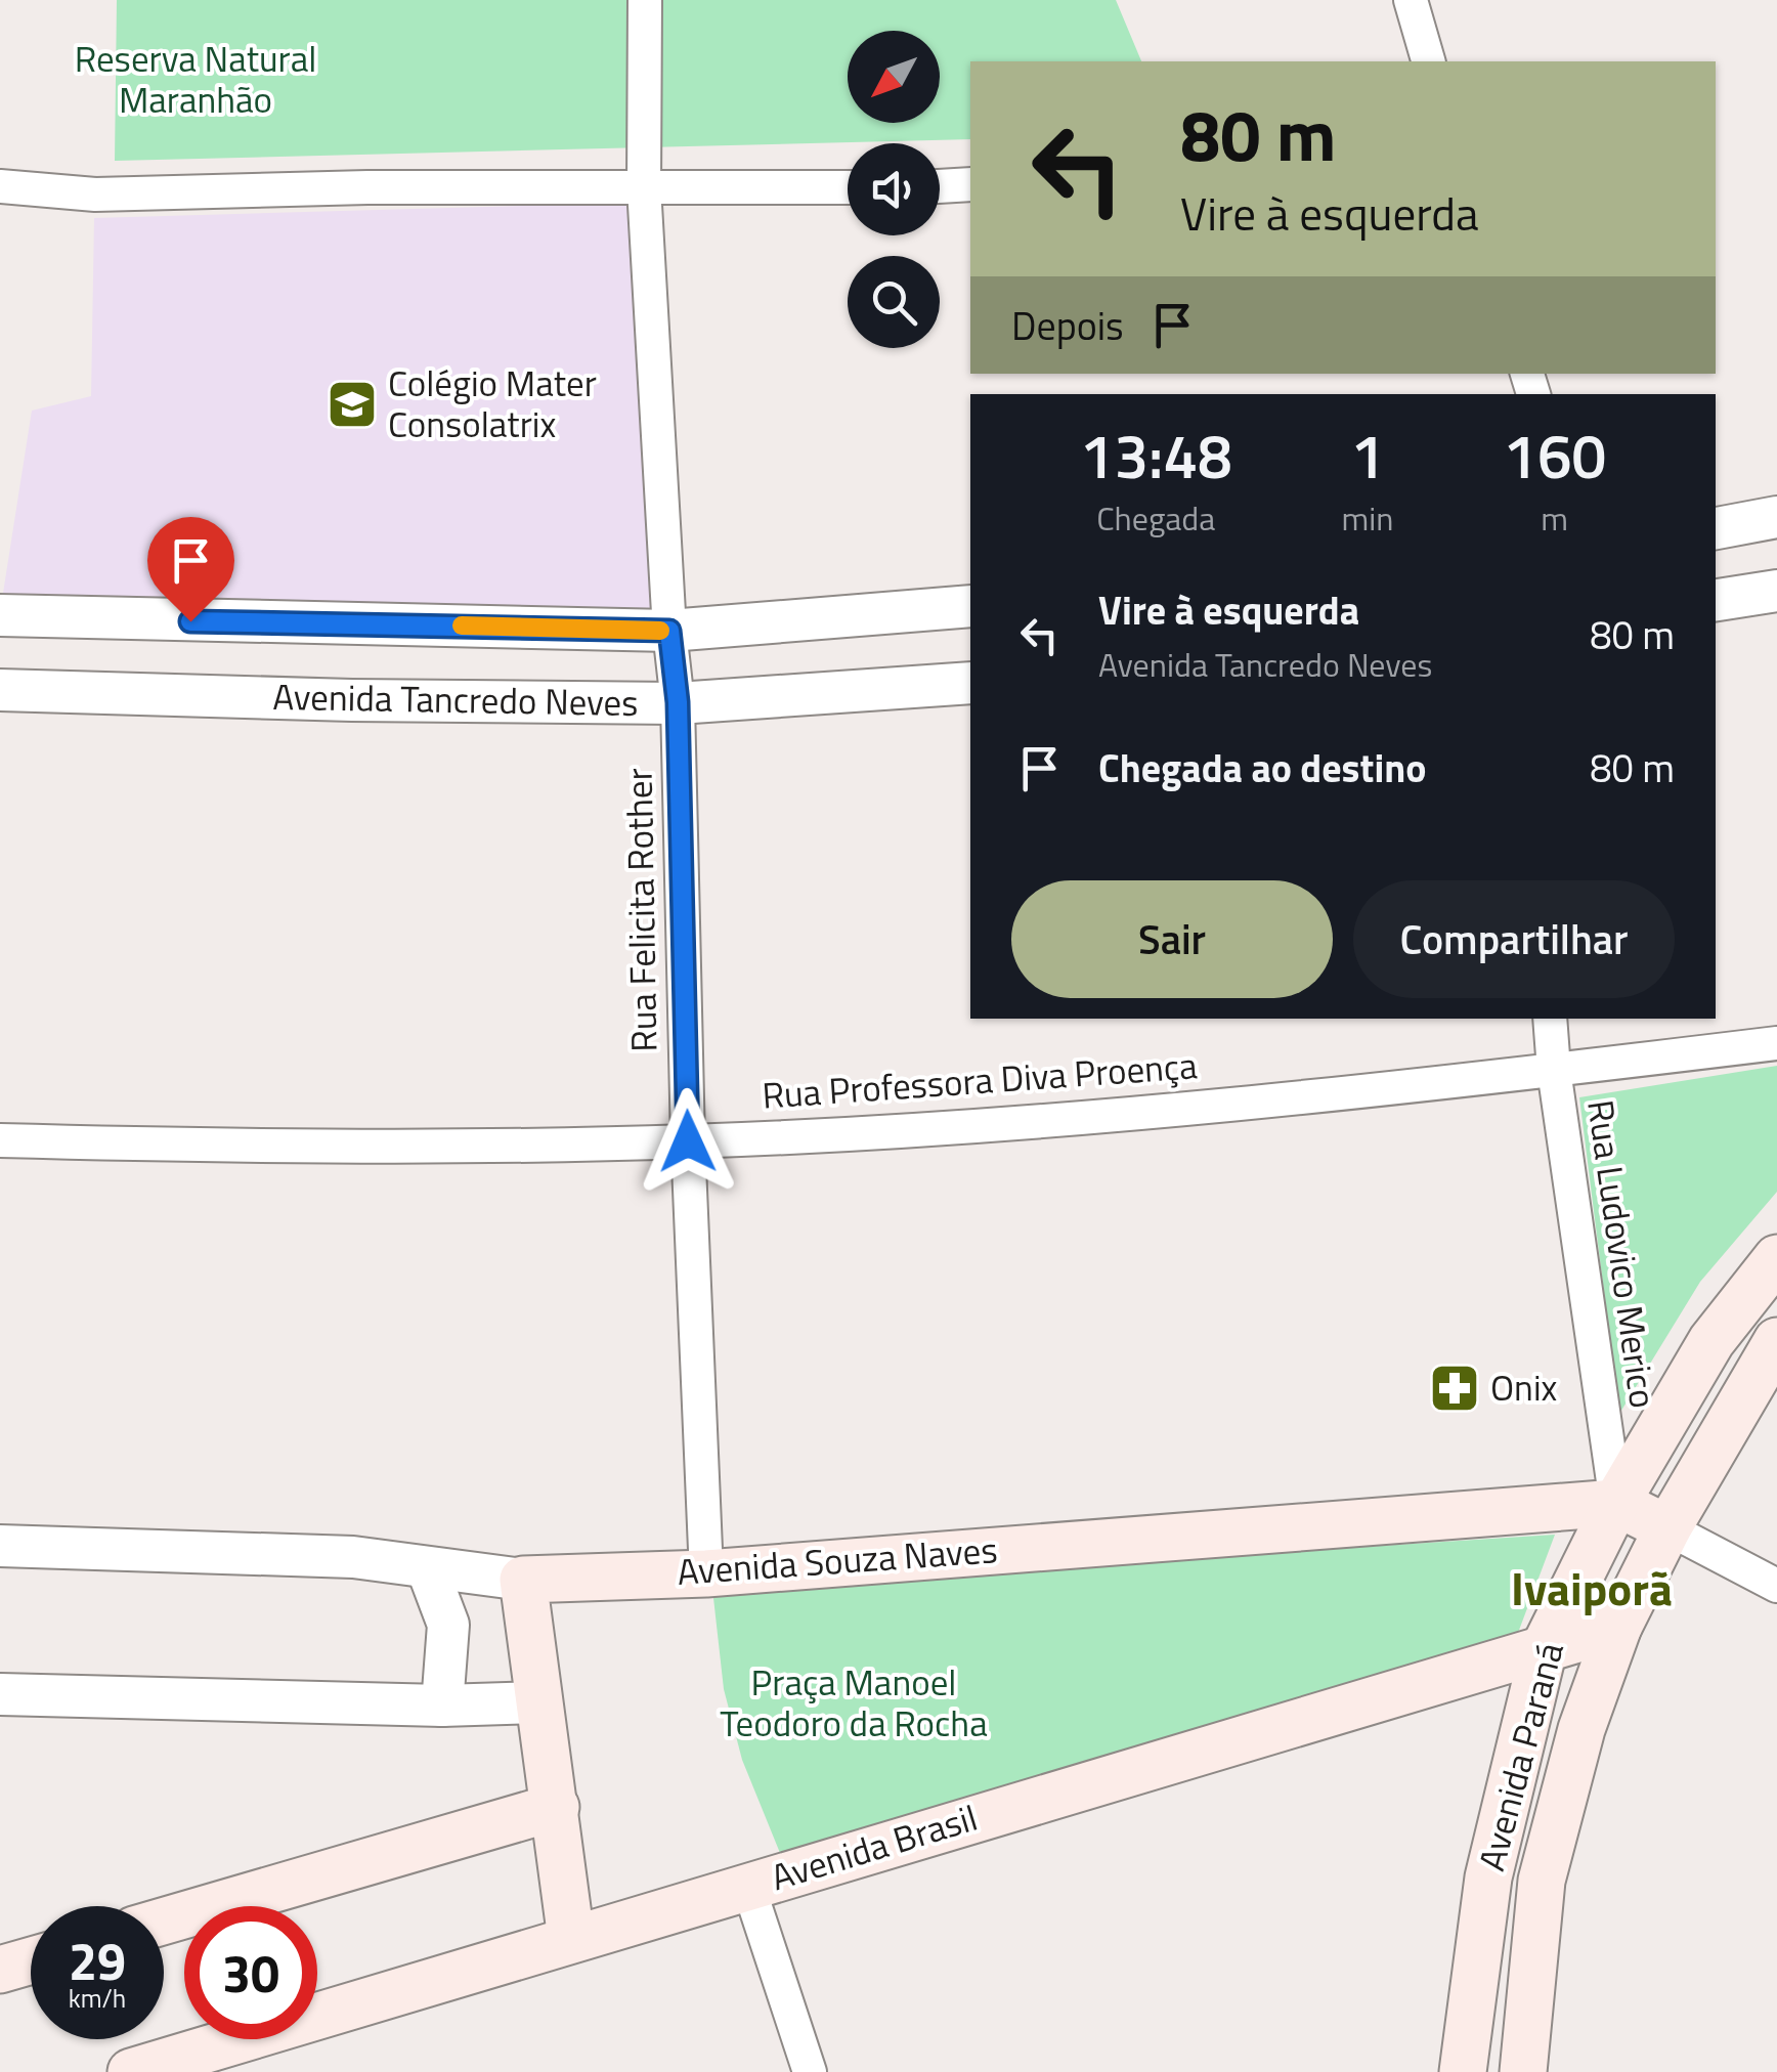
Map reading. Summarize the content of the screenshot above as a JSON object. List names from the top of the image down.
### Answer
{
  "streets": {
    "main road": ["Avenida Souza Naves", "Avenida Paraná", "Avenida Brasil"],
    "street": [
      "Avenida Tancredo Neves",
      "Rua Felicita Rother",
      "Rua Professora Diva Proença",
      "Rua Ludovico Merico"
    ]
  },
  "crossings": [
    ["Avenida Tancredo Neves", "Rua Felicita Rother"],
    ["Rua Felicita Rother", "Rua Professora Diva Proença"],
    ["Rua Felicita Rother", "Avenida Souza Naves"],
    ["Rua Professora Diva Proença", "Rua Ludovico Merico"],
    ["Rua Ludovico Merico", "Avenida Souza Naves"],
    ["Rua Ludovico Merico", "Avenida Paraná"],
    ["Avenida Souza Naves", "Avenida Paraná"],
    ["Avenida Paraná", "Avenida Brasil"]
  ],
  "districts": ["Ivaiporã"],
  "parks": ["Reserva Natural Maranhão", "Praça Manoel Teodoro da Rocha"],
  "places": {
    "school or university": ["Colégio Mater Consolatrix"],
    "pharmacy": ["Onix"]
  },
  "north": "bottom left",
  "page": {
    "turn": ["80 m", "Vire à esquerda"],
    "then": "Depois",
    "eta": [
      "13:48",
      "Chegada",
      "1",
      "min",
      "160",
      "m"
    ],
    "list": [
      {
        "name": "Vire à esquerda",
        "note": "Avenida Tancredo Neves",
        "value": "80 m"
      },
      {
        "name": "Chegada ao destino",
        "value": "80 m"
      }
    ],
    "buttons": ["Sair", "Compartilhar"],
    "speed": "29 km/h",
    "limit": "30"
  }
}
